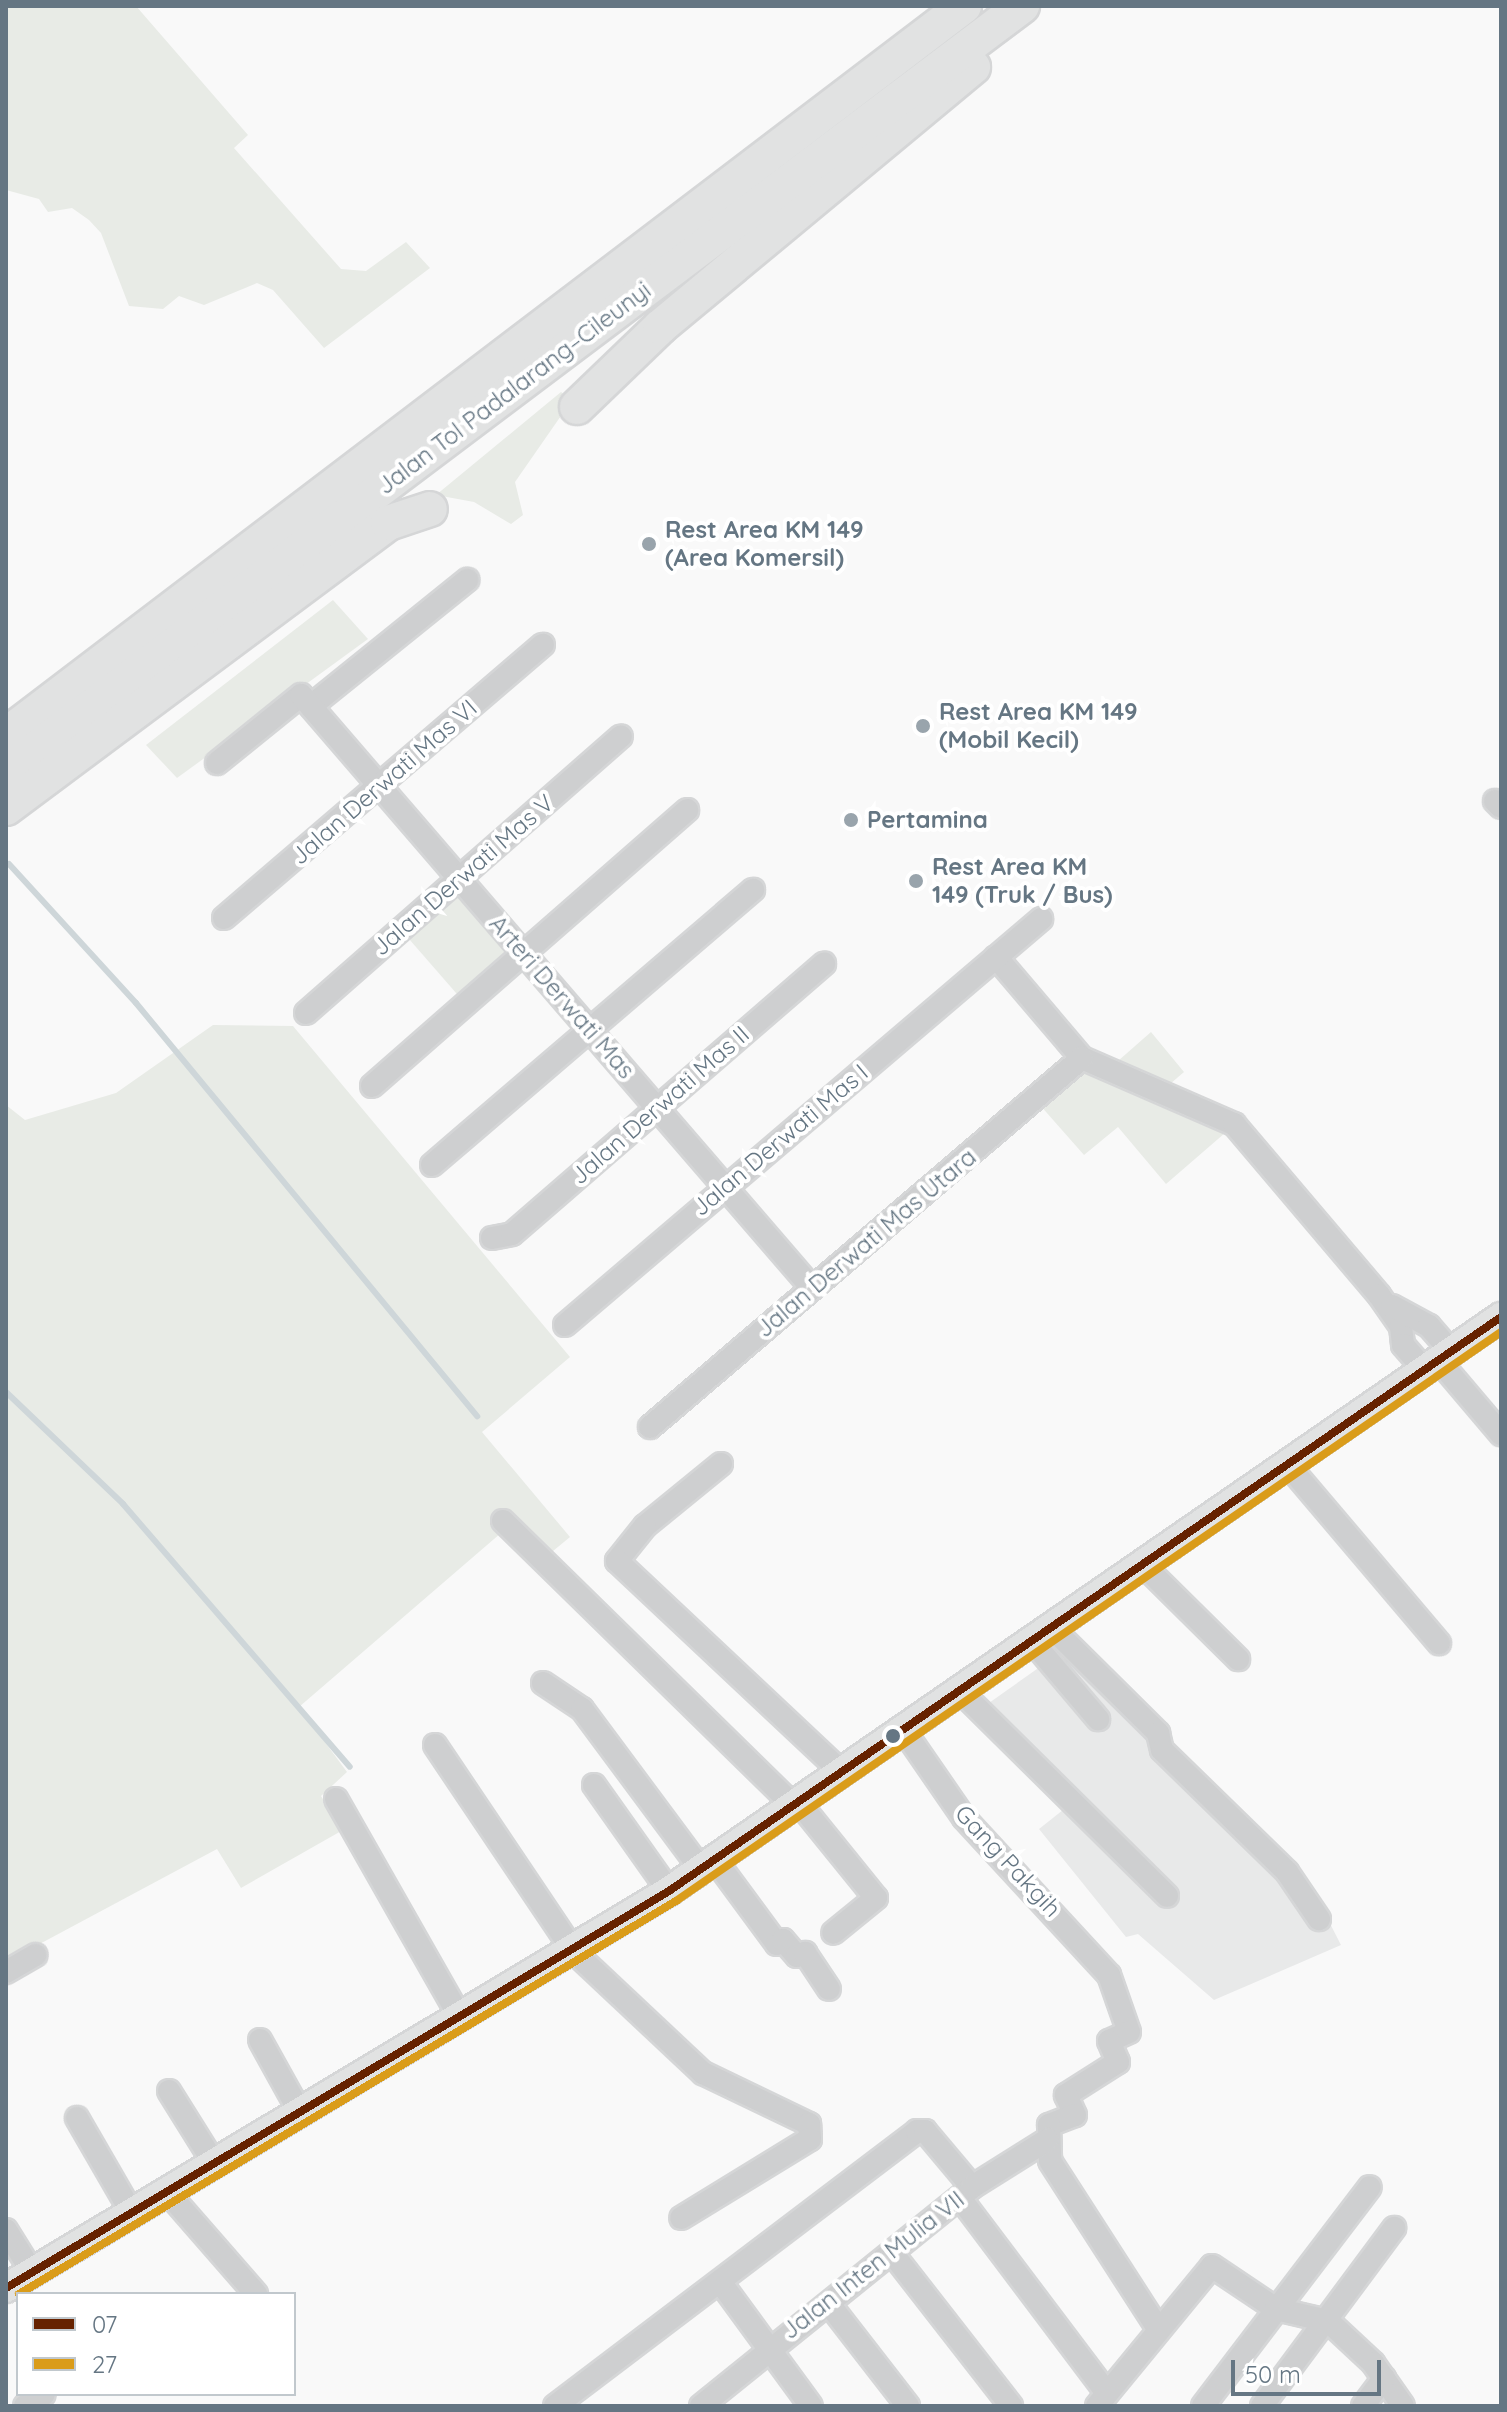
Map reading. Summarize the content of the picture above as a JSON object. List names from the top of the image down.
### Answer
{
  "streets": {
    "highway": ["Jalan Tol Padalarang–Cileunyi"],
    "street": [
      "Jalan Derwati Mas VI",
      "Jalan Derwati Mas V",
      "Arteri Derwati Mas",
      "Jalan Derwati Mas II",
      "Jalan Derwati Mas I",
      "Jalan Derwati Mas Utara",
      "Gang Pakgih",
      "Jalan Inten Mulia VII"
    ]
  },
  "crossings": [
    ["Jalan Derwati Mas VI", "Arteri Derwati Mas"],
    ["Jalan Derwati Mas V", "Arteri Derwati Mas"],
    ["Arteri Derwati Mas", "Jalan Derwati Mas II"],
    ["Arteri Derwati Mas", "Jalan Derwati Mas I"],
    ["Arteri Derwati Mas", "Jalan Derwati Mas Utara"],
    ["Gang Pakgih", "Jalan Inten Mulia VII"]
  ],
  "places": [
    "Rest Area KM 149 (Area Komersil)",
    "Rest Area KM 149 (Mobil Kecil)",
    "Pertamina",
    "Rest Area KM 149 (Truk / Bus)"
  ],
  "lines": ["transit line 07", "transit line 27"],
  "legend": ["07", "27"],
  "scale_bar": "50 m"
}
